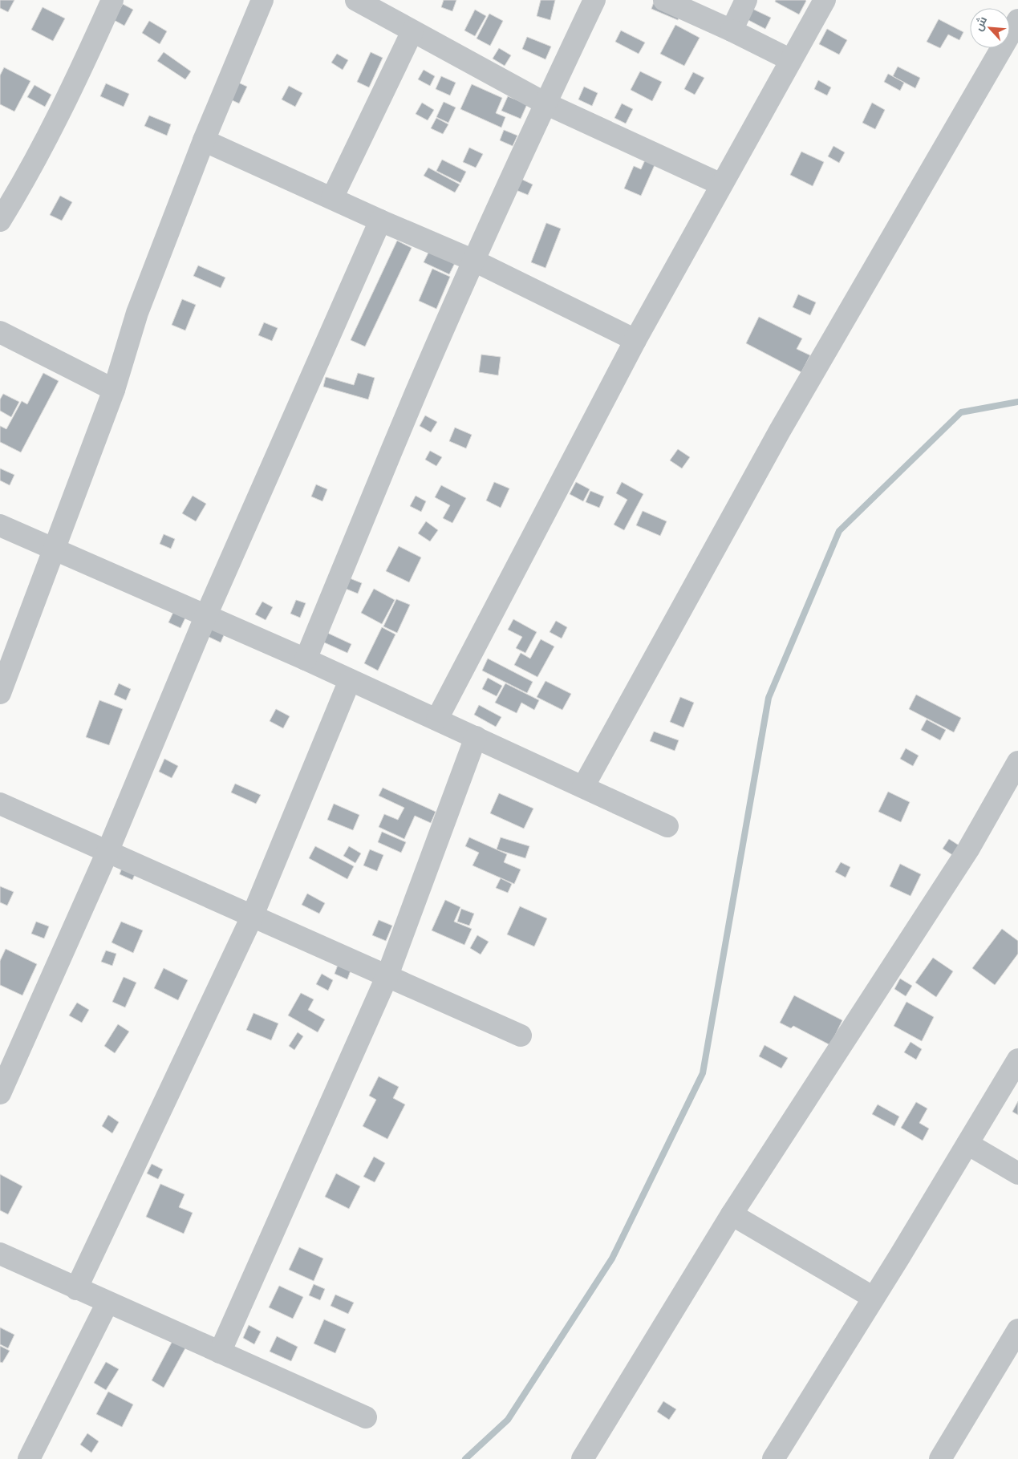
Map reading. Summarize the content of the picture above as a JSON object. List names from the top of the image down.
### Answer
{
  "north": "top left"
}
